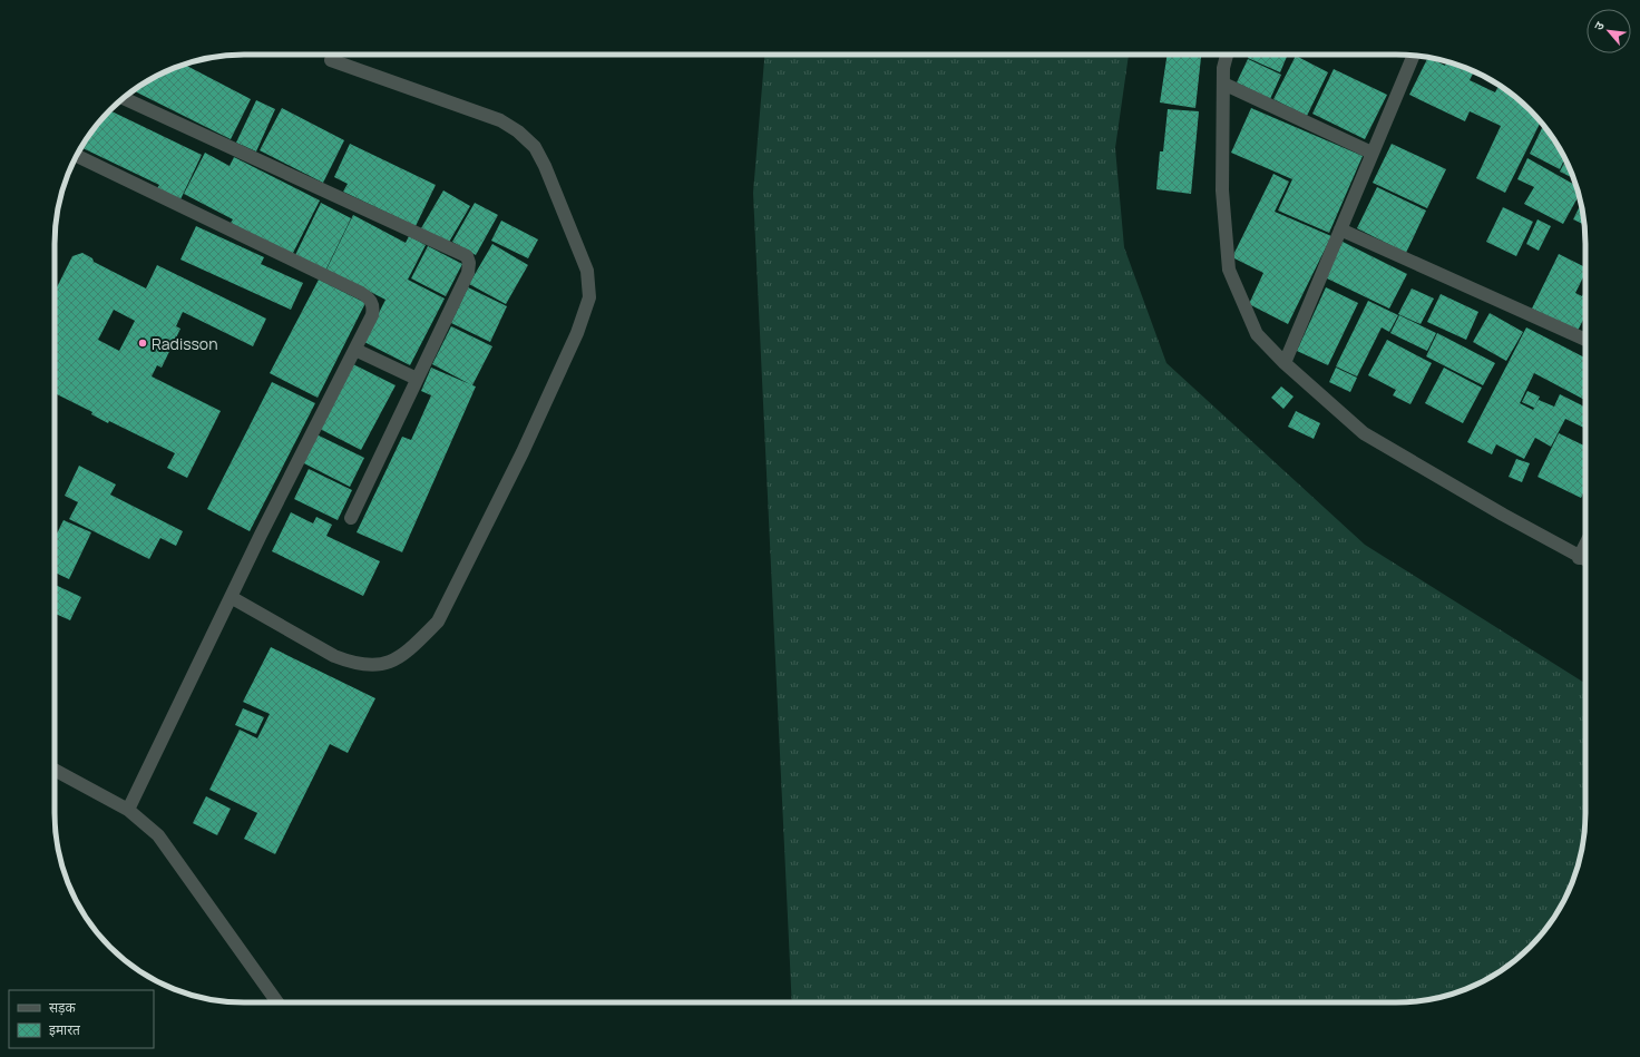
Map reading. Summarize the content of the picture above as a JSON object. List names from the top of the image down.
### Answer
{
  "places": ["Radisson"],
  "legend": ["सड़क", "इमारत"],
  "north": "top left"
}
